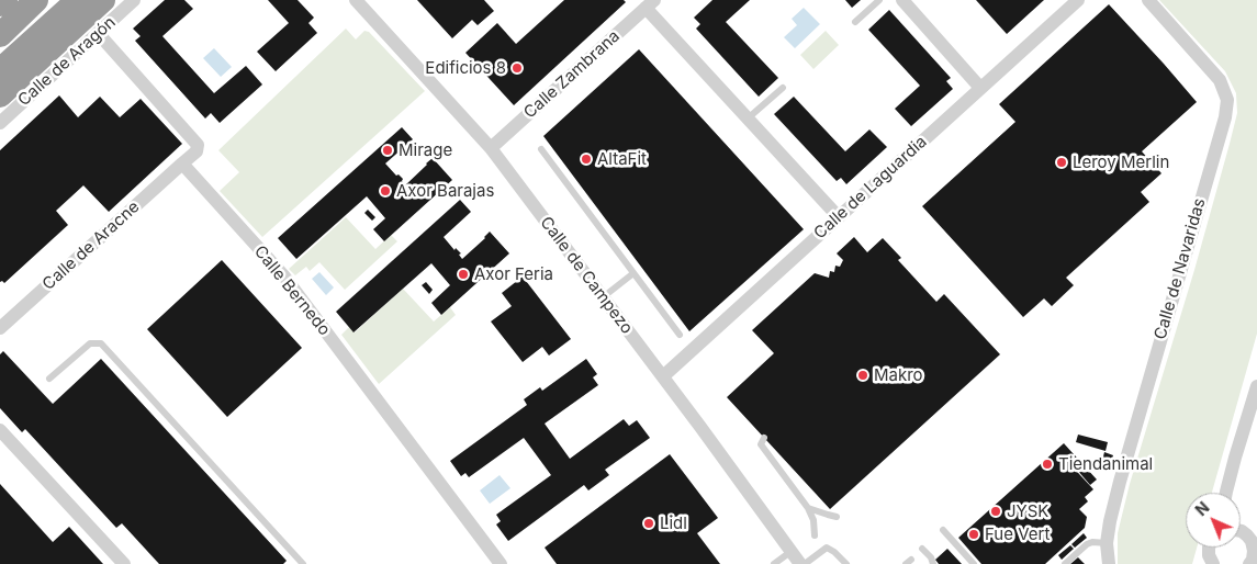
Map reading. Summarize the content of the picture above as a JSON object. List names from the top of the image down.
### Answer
{
  "streets": {
    "street": [
      "Calle de Aragón",
      "Calle Zambrana",
      "Calle de Laguardia",
      "Calle de Aracne",
      "Calle de Navaridas",
      "Calle de Campezo",
      "Calle Bernedo"
    ]
  },
  "crossings": [
    ["Calle Zambrana", "Calle de Campezo"],
    ["Calle de Laguardia", "Calle de Campezo"],
    ["Calle de Aracne", "Calle Bernedo"]
  ],
  "places": [
    "Edificios 8",
    "Mirage",
    "AltaFit",
    "Leroy Merlin",
    "Axor Barajas",
    "Axor Feria",
    "Makro",
    "Tiendanimal",
    "JYSK",
    "Lidl",
    "Fue Vert"
  ],
  "north": "top left"
}
